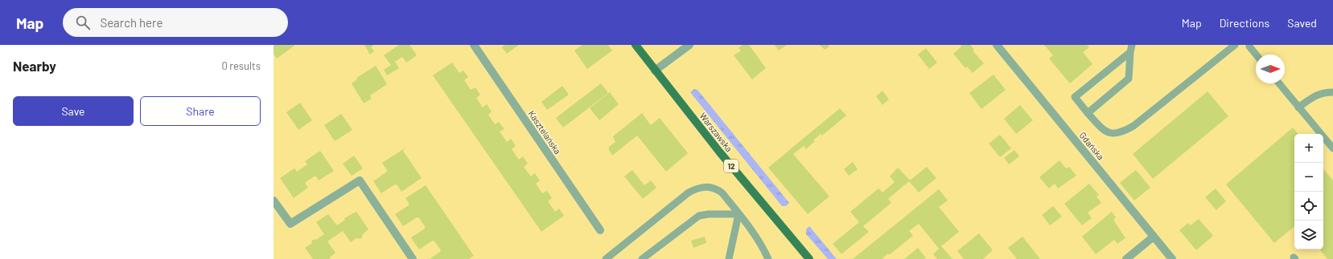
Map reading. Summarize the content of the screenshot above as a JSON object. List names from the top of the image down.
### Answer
{
  "streets": {
    "main road": ["Warszawska", "12"],
    "street": ["Kasztelańska", "Gdańska"]
  },
  "north": "right",
  "page": {
    "header": "Map",
    "search": "Search here",
    "nav": ["Map", "Directions", "Saved"],
    "heading": ["Nearby", "0 results"],
    "buttons": ["Save", "Share"],
    "map_buttons": ["+", "−"]
  }
}
